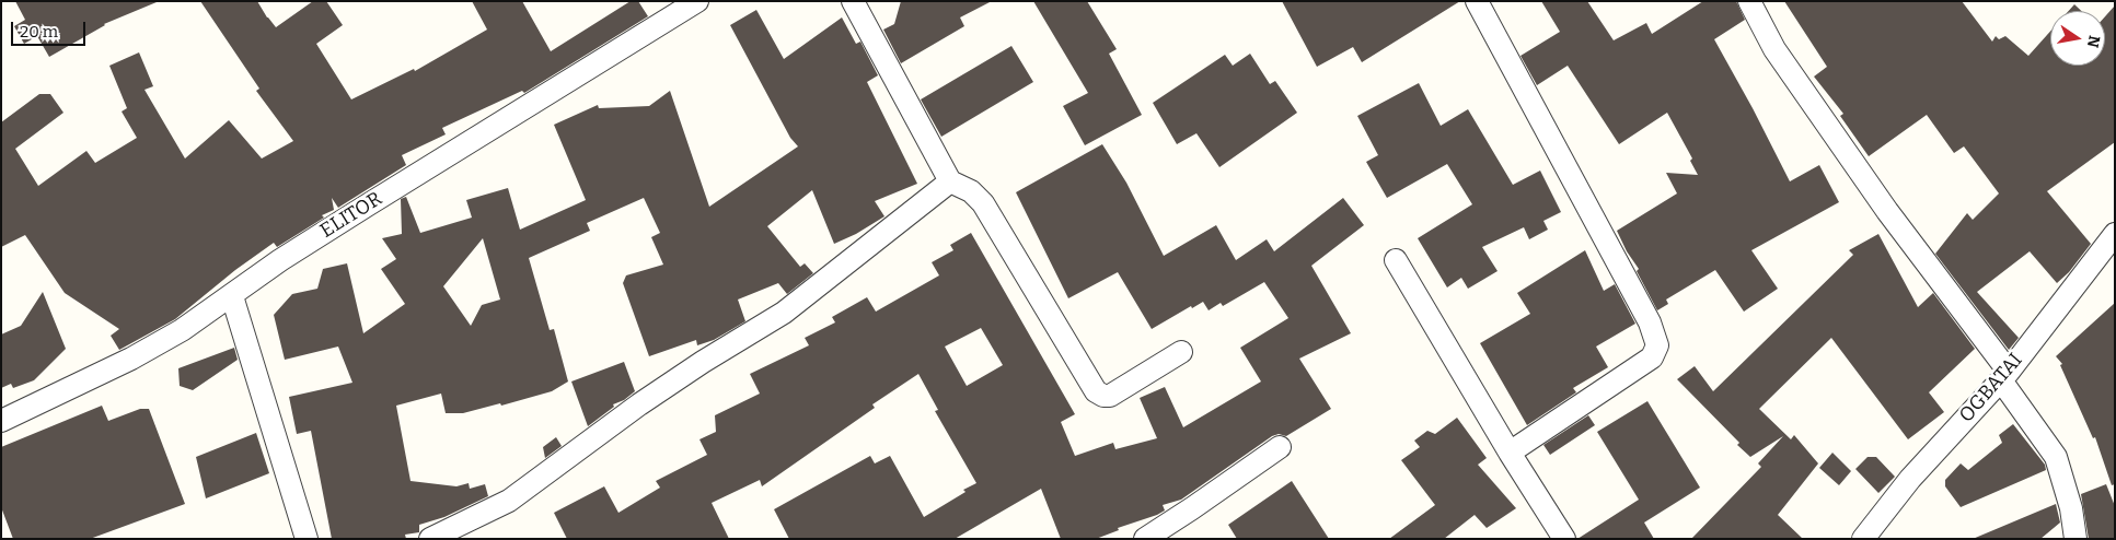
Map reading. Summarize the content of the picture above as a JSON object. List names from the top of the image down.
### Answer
{
  "streets": {
    "street": ["ELITOR", "OGBATAI"]
  },
  "scale_bar": "20 m",
  "north": "right"
}
